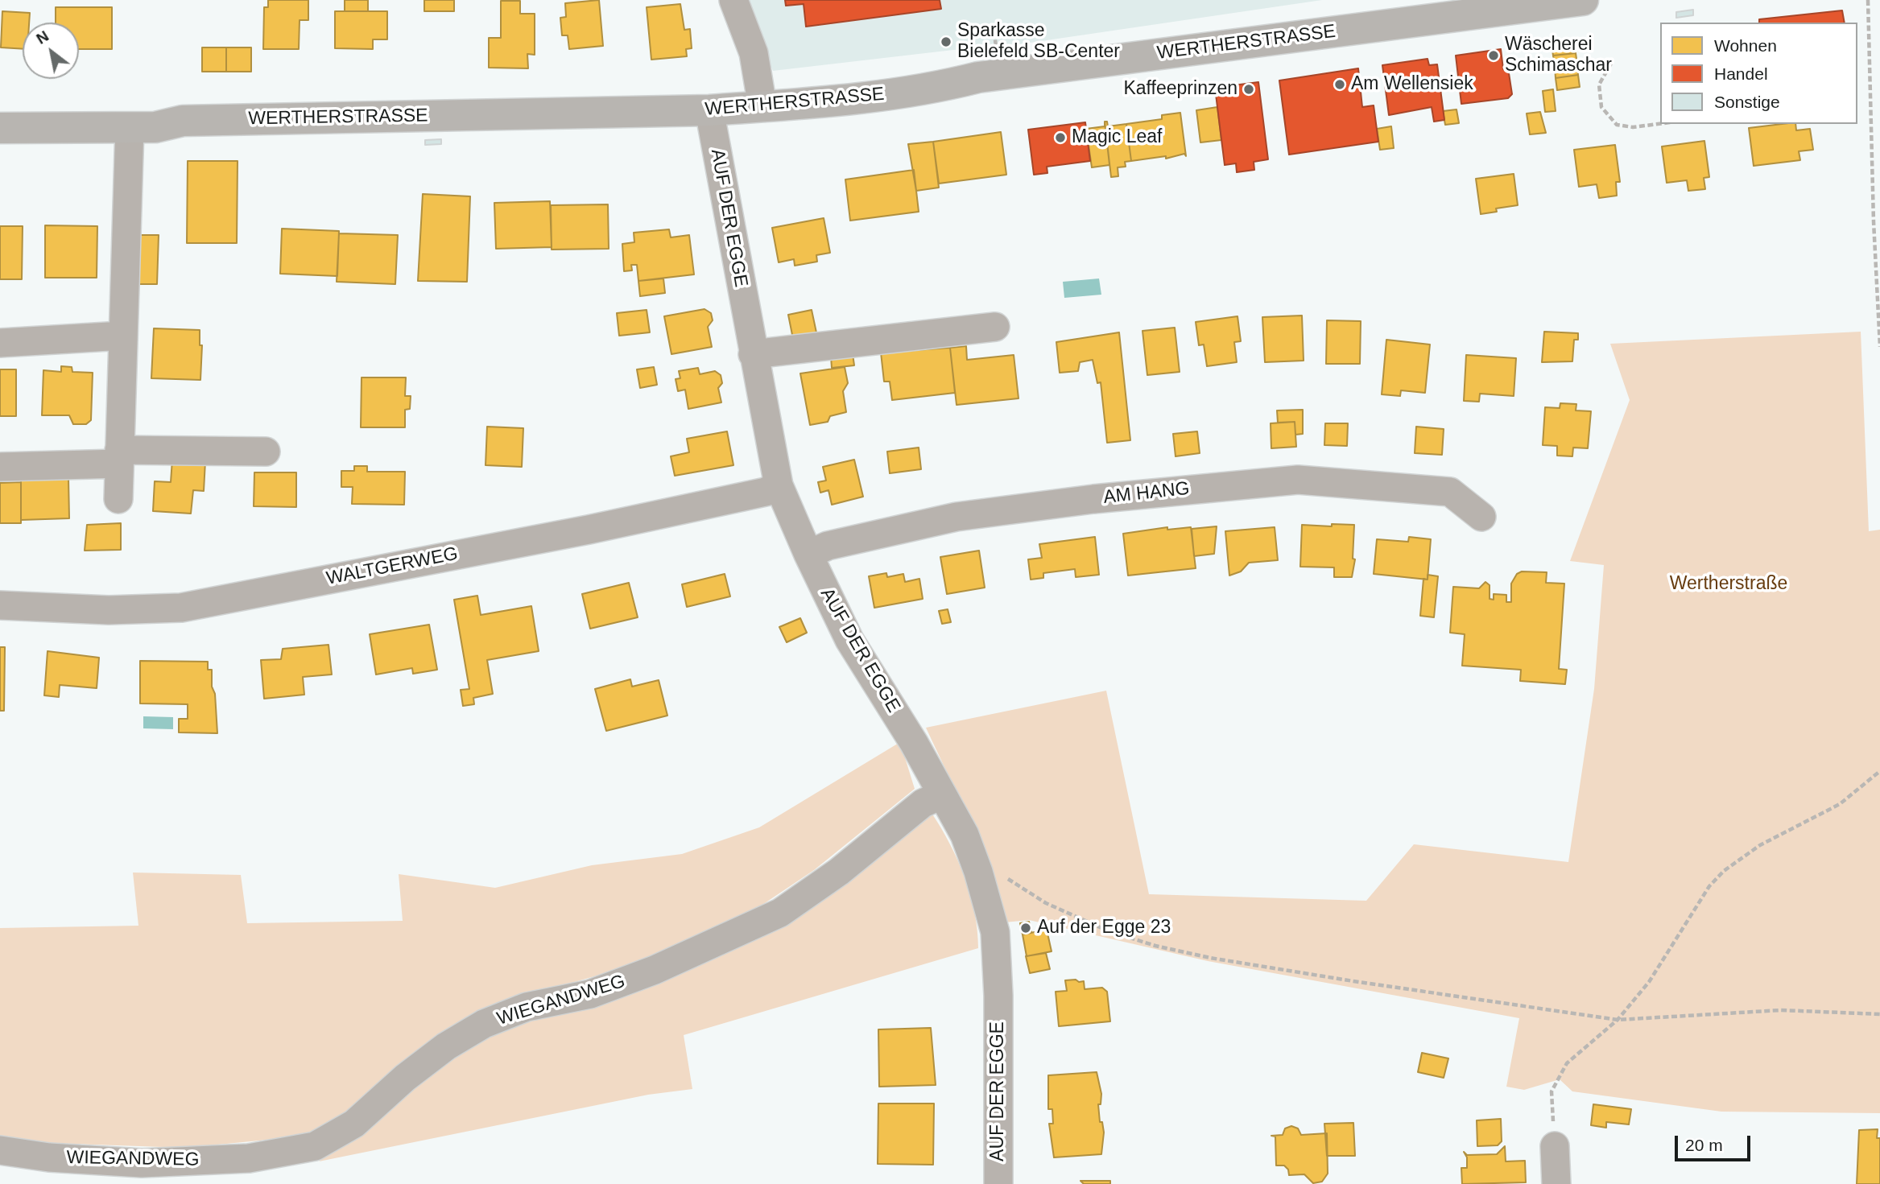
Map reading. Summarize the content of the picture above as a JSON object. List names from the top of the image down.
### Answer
{
  "streets": {
    "main road": ["WERTHERSTRASSE"],
    "street": [
      "AUF DER EGGE",
      "AM HANG",
      "WALTGERWEG",
      "WIEGANDWEG"
    ]
  },
  "crossings": [
    ["WERTHERSTRASSE", "AUF DER EGGE"],
    ["AUF DER EGGE", "AM HANG"],
    ["AUF DER EGGE", "WALTGERWEG"],
    ["AUF DER EGGE", "WIEGANDWEG"]
  ],
  "parks": ["Wertherstraße"],
  "places": [
    "Sparkasse Bielefeld SB-Center",
    "Wäscherei Schimaschar",
    "Am Wellensiek",
    "Kaffeeprinzen",
    "Magic Leaf",
    "Auf der Egge 23"
  ],
  "legend": ["Wohnen", "Handel", "Sonstige"],
  "scale_bar": "20 m",
  "north": "top left"
}
